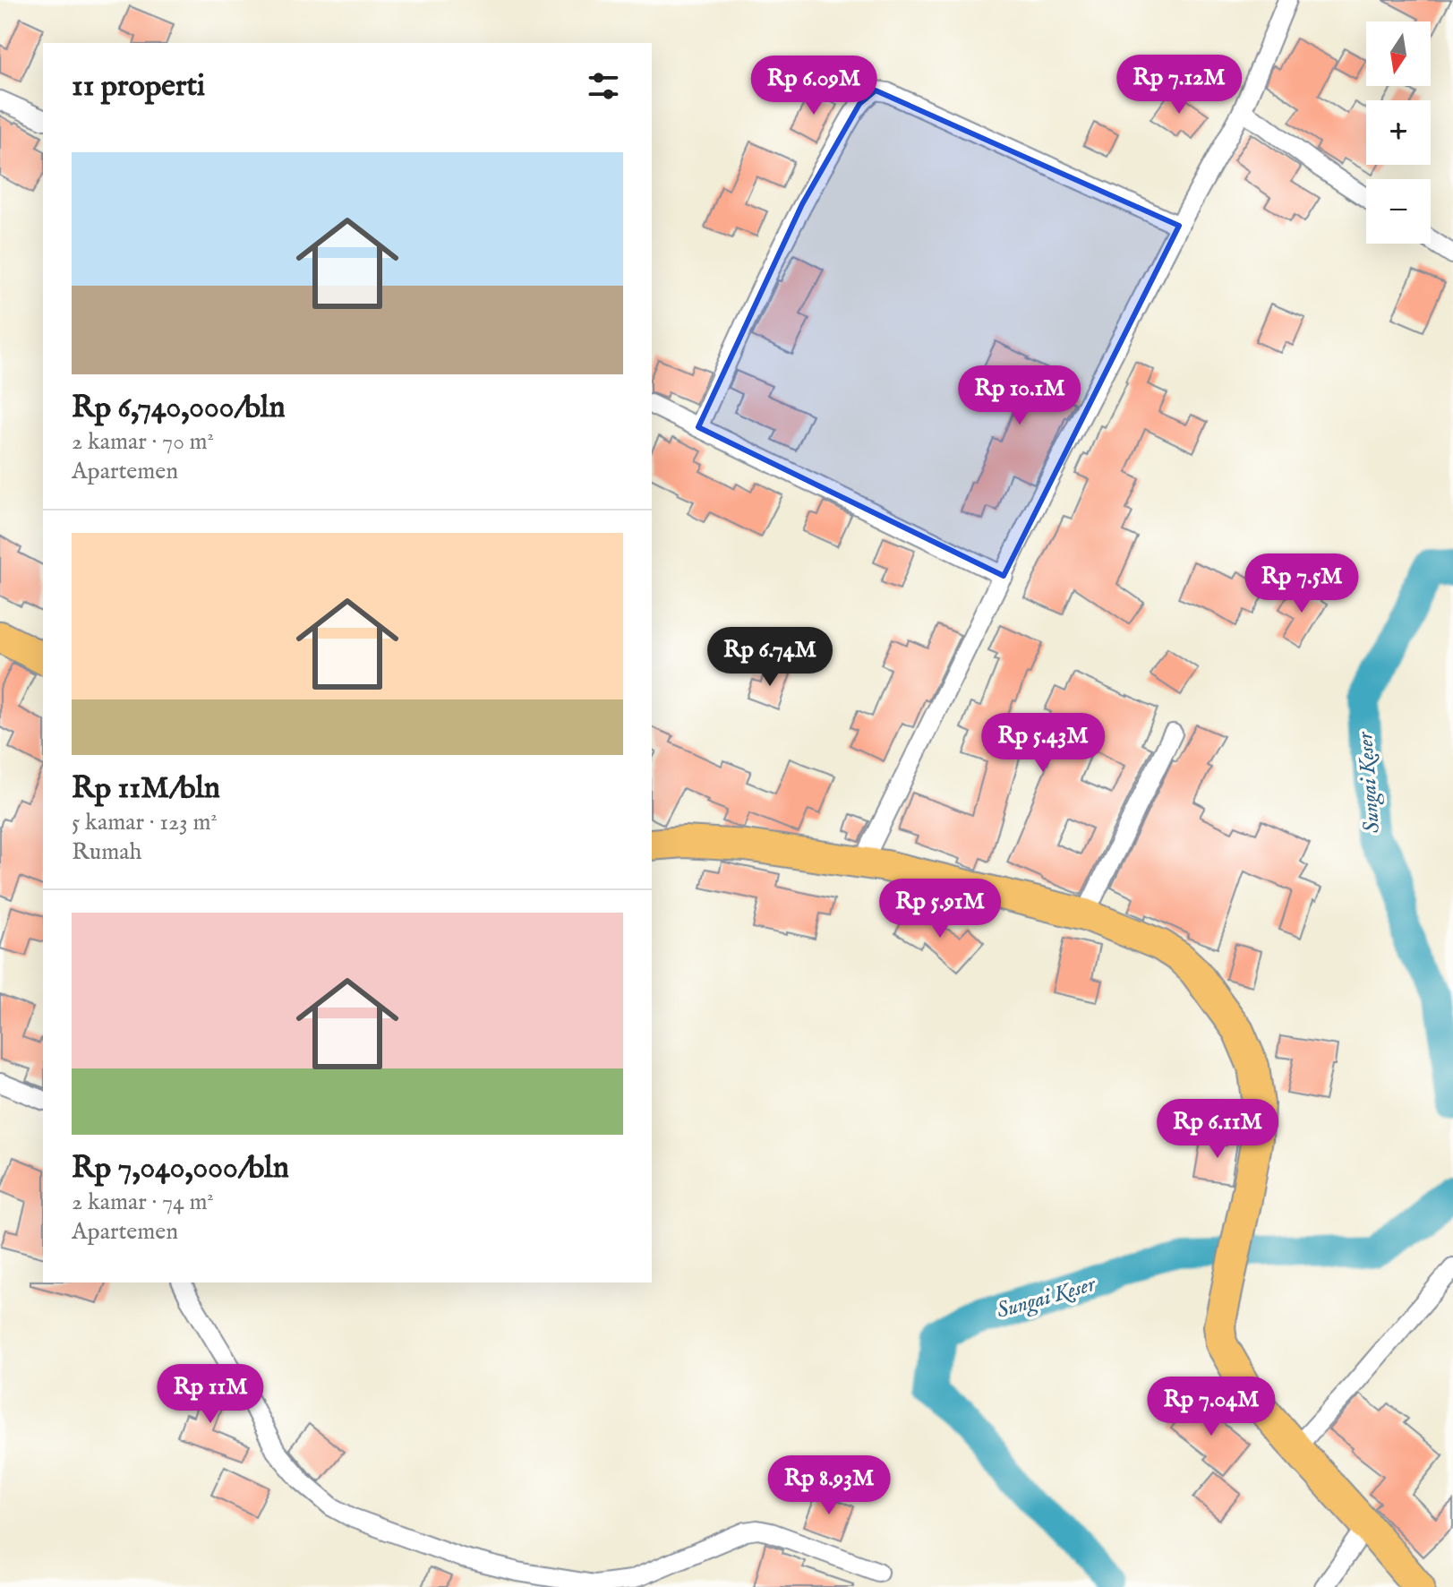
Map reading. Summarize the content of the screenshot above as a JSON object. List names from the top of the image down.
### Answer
{
  "water": ["Sungai Keser"],
  "north": "bottom",
  "page": {
    "map_buttons": ["+", "−"],
    "heading": "11 properti",
    "price": [
      "Rp 7.12M",
      "Rp 6.09M",
      "Rp 10.1M",
      "Rp 7.5M",
      "Rp 6.74M",
      "Rp 5.43M",
      "Rp 5.91M",
      "Rp 6.11M",
      "Rp 11M",
      "Rp 7.04M",
      "Rp 8.93M"
    ],
    "list": [
      {
        "name": "Rp 6,740,000/bln",
        "note": "2 kamar · 70 m² · Apartemen"
      },
      {
        "name": "Rp 11M/bln",
        "note": "5 kamar · 123 m² · Rumah"
      },
      {
        "name": "Rp 7,040,000/bln",
        "note": "2 kamar · 74 m² · Apartemen"
      }
    ]
  }
}
